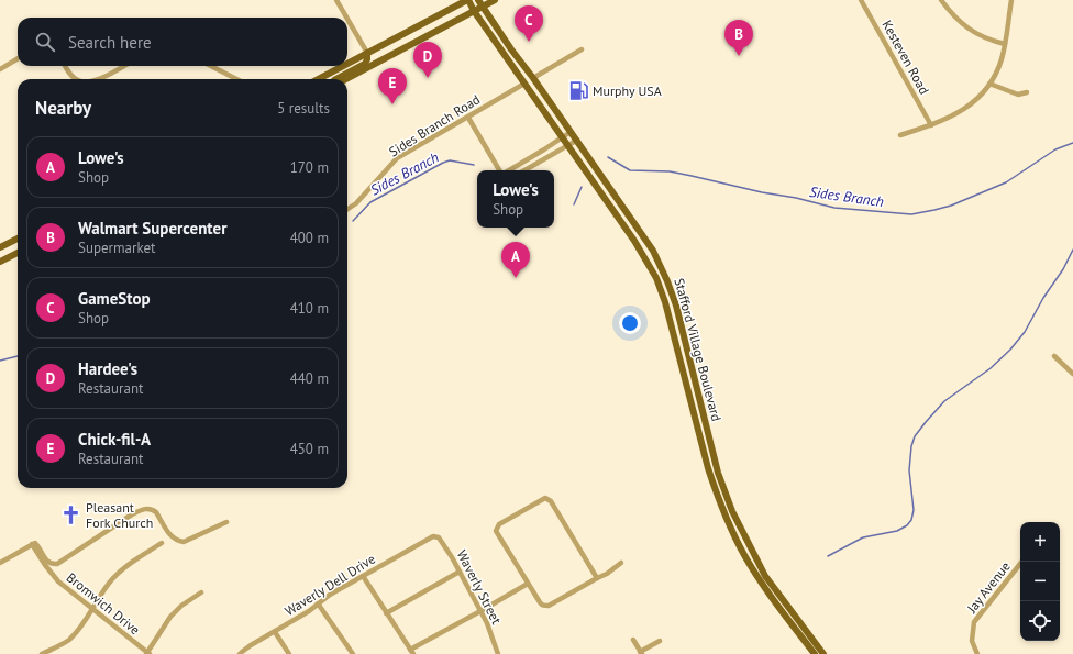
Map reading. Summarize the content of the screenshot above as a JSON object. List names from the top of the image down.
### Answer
{
  "streets": {
    "main road": ["Stafford Village Boulevard"],
    "street": [
      "Kesteven Road",
      "Sides Branch Road",
      "Waverly Dell Drive",
      "Waverly Street",
      "Jay Avenue",
      "Bromwich Drive"
    ]
  },
  "crossings": [
    ["Sides Branch Road", "Stafford Village Boulevard"],
    ["Waverly Dell Drive", "Waverly Street"]
  ],
  "water": ["Sides Branch"],
  "places": {
    "fuel station": ["Murphy USA"],
    "church": ["Pleasant Fork Church"]
  },
  "page": {
    "pins": [
      "C",
      "B",
      "D",
      "E",
      "A"
    ],
    "search": "Search here",
    "heading": ["Nearby", "5 results"],
    "list": [
      {
        "mark": "A",
        "name": "Lowe's",
        "note": "Shop",
        "value": "170 m"
      },
      {
        "mark": "B",
        "name": "Walmart Supercenter",
        "note": "Supermarket",
        "value": "400 m"
      },
      {
        "mark": "C",
        "name": "GameStop",
        "note": "Shop",
        "value": "410 m"
      },
      {
        "mark": "D",
        "name": "Hardee's",
        "note": "Restaurant",
        "value": "440 m"
      },
      {
        "mark": "E",
        "name": "Chick-fil-A",
        "note": "Restaurant",
        "value": "450 m"
      }
    ],
    "popup": ["Lowe's", "Shop"],
    "map_buttons": ["+", "−"]
  }
}
